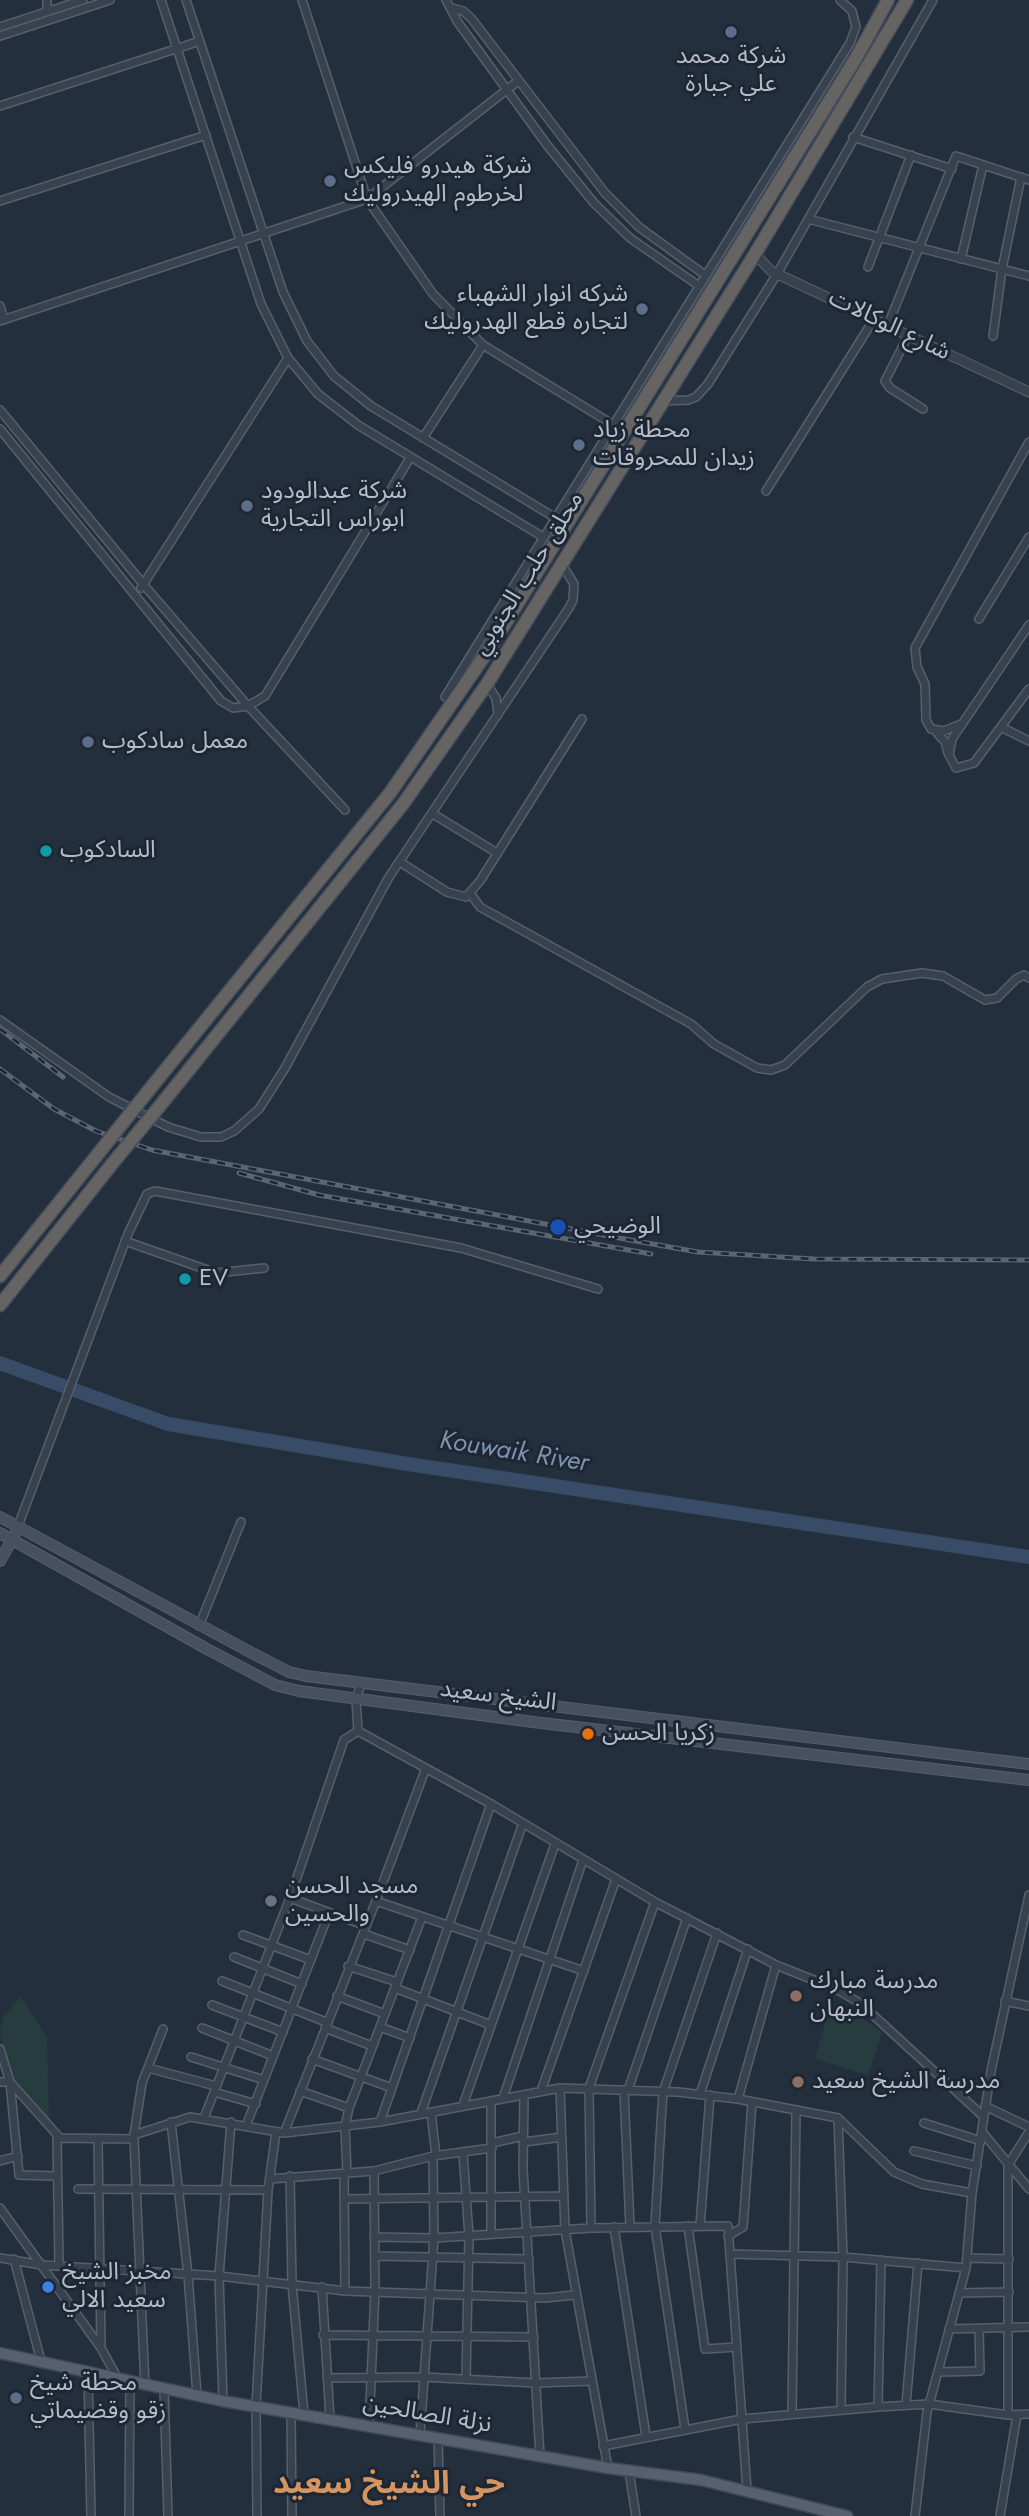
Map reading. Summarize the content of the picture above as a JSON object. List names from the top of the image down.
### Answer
{
  "streets": {
    "highway": ["محلق حلب الجنوبي"],
    "main road": ["الشيخ سعيد", "نزلة الصالحين"],
    "street": ["شارع الوكالات"]
  },
  "crossings": [
    ["شارع الوكالات", "محلق حلب الجنوبي"]
  ],
  "districts": ["حي الشيخ سعيد"],
  "water": ["Kouwaik River"],
  "places": [
    "شركة محمد علي جبارة",
    "شركة هيدرو فليكس لخرطوم الهيدروليك",
    "شركه انوار الشهباء لتجاره قطع الهدروليك",
    "محطة زياد زيدان للمحروقات",
    "شركة عبدالودود ابوراس التجارية",
    "معمل سادكوب",
    "السادكوب",
    "الوضيحي",
    "EV",
    "زكريا الحسن",
    "مسجد الحسن والحسين",
    "مدرسة مبارك النبهان",
    "مدرسة الشيخ سعيد",
    "مخبز الشيخ سعيد الالي",
    "محطة شيخ زقو وقضيماتي"
  ]
}
